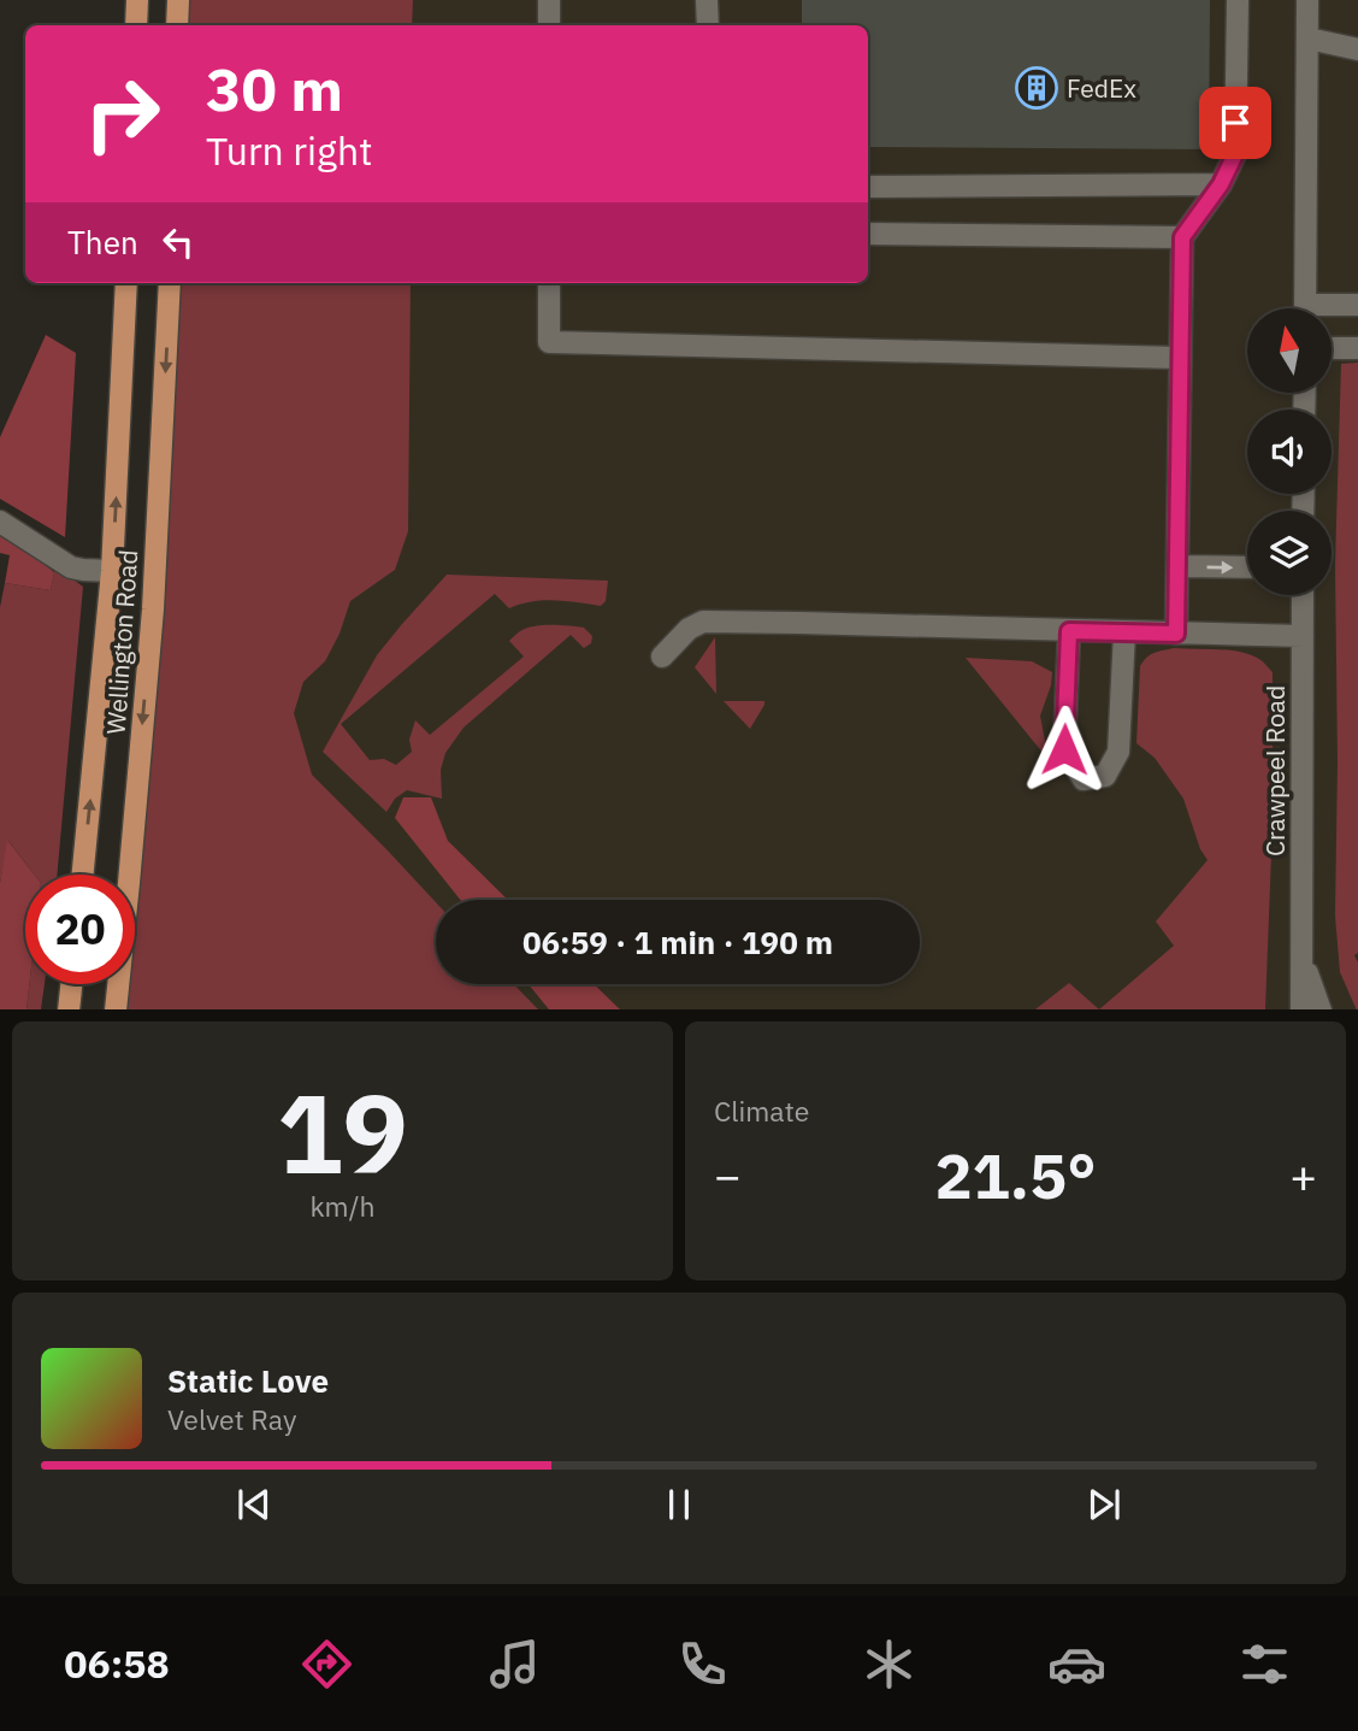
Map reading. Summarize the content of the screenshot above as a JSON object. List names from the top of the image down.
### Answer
{
  "streets": {
    "main road": ["Wellington Road"],
    "street": ["Crawpeel Road"]
  },
  "places": {
    "building": ["FedEx"]
  },
  "north": "top",
  "page": {
    "turn": ["30 m", "Turn right"],
    "then": "Then",
    "limit": "20",
    "trip": "06:59 · 1 min · 190 m",
    "tile": [
      ["19", "km/h"],
      "Climate"
    ],
    "heat": ["−", "21.5°", "+"],
    "song": ["Static Love", "Velvet Ray"],
    "tabs": "06:58"
  }
}
